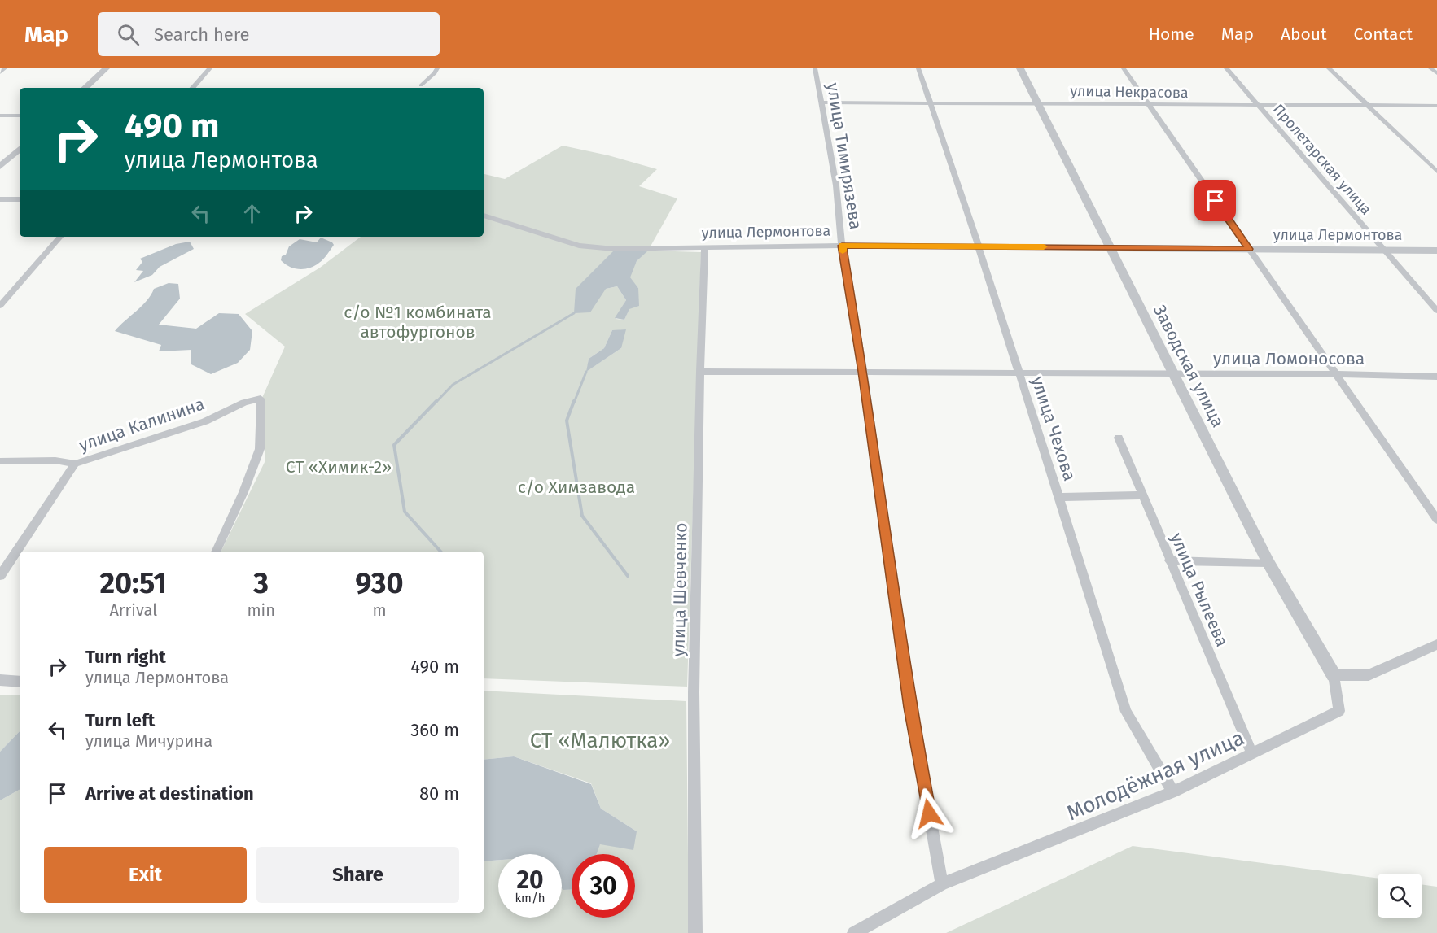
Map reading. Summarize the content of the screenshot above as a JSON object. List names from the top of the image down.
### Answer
{
  "streets": {
    "street": [
      "улица Некрасова",
      "улица Тимирязева",
      "Пролетарская улица",
      "улица Лермонтова",
      "улица Ломоносова",
      "Заводская улица",
      "улица Калинина",
      "улица Чехова",
      "улица Шевченко",
      "улица Рылеева",
      "Молодёжная улица"
    ]
  },
  "crossings": [
    ["улица Некрасова", "улица Тимирязева"],
    ["улица Некрасова", "Пролетарская улица"],
    ["улица Некрасова", "Заводская улица"],
    ["улица Некрасова", "улица Чехова"],
    ["улица Тимирязева", "улица Лермонтова"],
    ["улица Тимирязева", "улица Ломоносова"],
    ["улица Тимирязева", "Молодёжная улица"],
    ["Пролетарская улица", "улица Лермонтова"],
    ["улица Лермонтова", "Заводская улица"],
    ["улица Лермонтова", "улица Чехова"],
    ["улица Лермонтова", "улица Шевченко"],
    ["улица Ломоносова", "Заводская улица"],
    ["улица Ломоносова", "улица Чехова"],
    ["улица Ломоносова", "улица Шевченко"],
    ["Заводская улица", "Молодёжная улица"],
    ["улица Чехова", "Молодёжная улица"],
    ["улица Рылеева", "Молодёжная улица"]
  ],
  "parks": [
    "с/о №1 комбината автофургонов",
    "СТ «Химик-2»",
    "с/о Химзавода",
    "СТ «Малютка»"
  ],
  "page": {
    "header": "Map",
    "search": "Search here",
    "nav": [
      "Home",
      "Map",
      "About",
      "Contact"
    ],
    "turn": ["490 m", "улица Лермонтова"],
    "eta": [
      "20:51",
      "Arrival",
      "3",
      "min",
      "930",
      "m"
    ],
    "list": [
      {
        "name": "Turn right",
        "note": "улица Лермонтова",
        "value": "490 m"
      },
      {
        "name": "Turn left",
        "note": "улица Мичурина",
        "value": "360 m"
      },
      {
        "name": "Arrive at destination",
        "value": "80 m"
      }
    ],
    "buttons": ["Exit", "Share"],
    "speed": "20 km/h",
    "limit": "30"
  }
}
